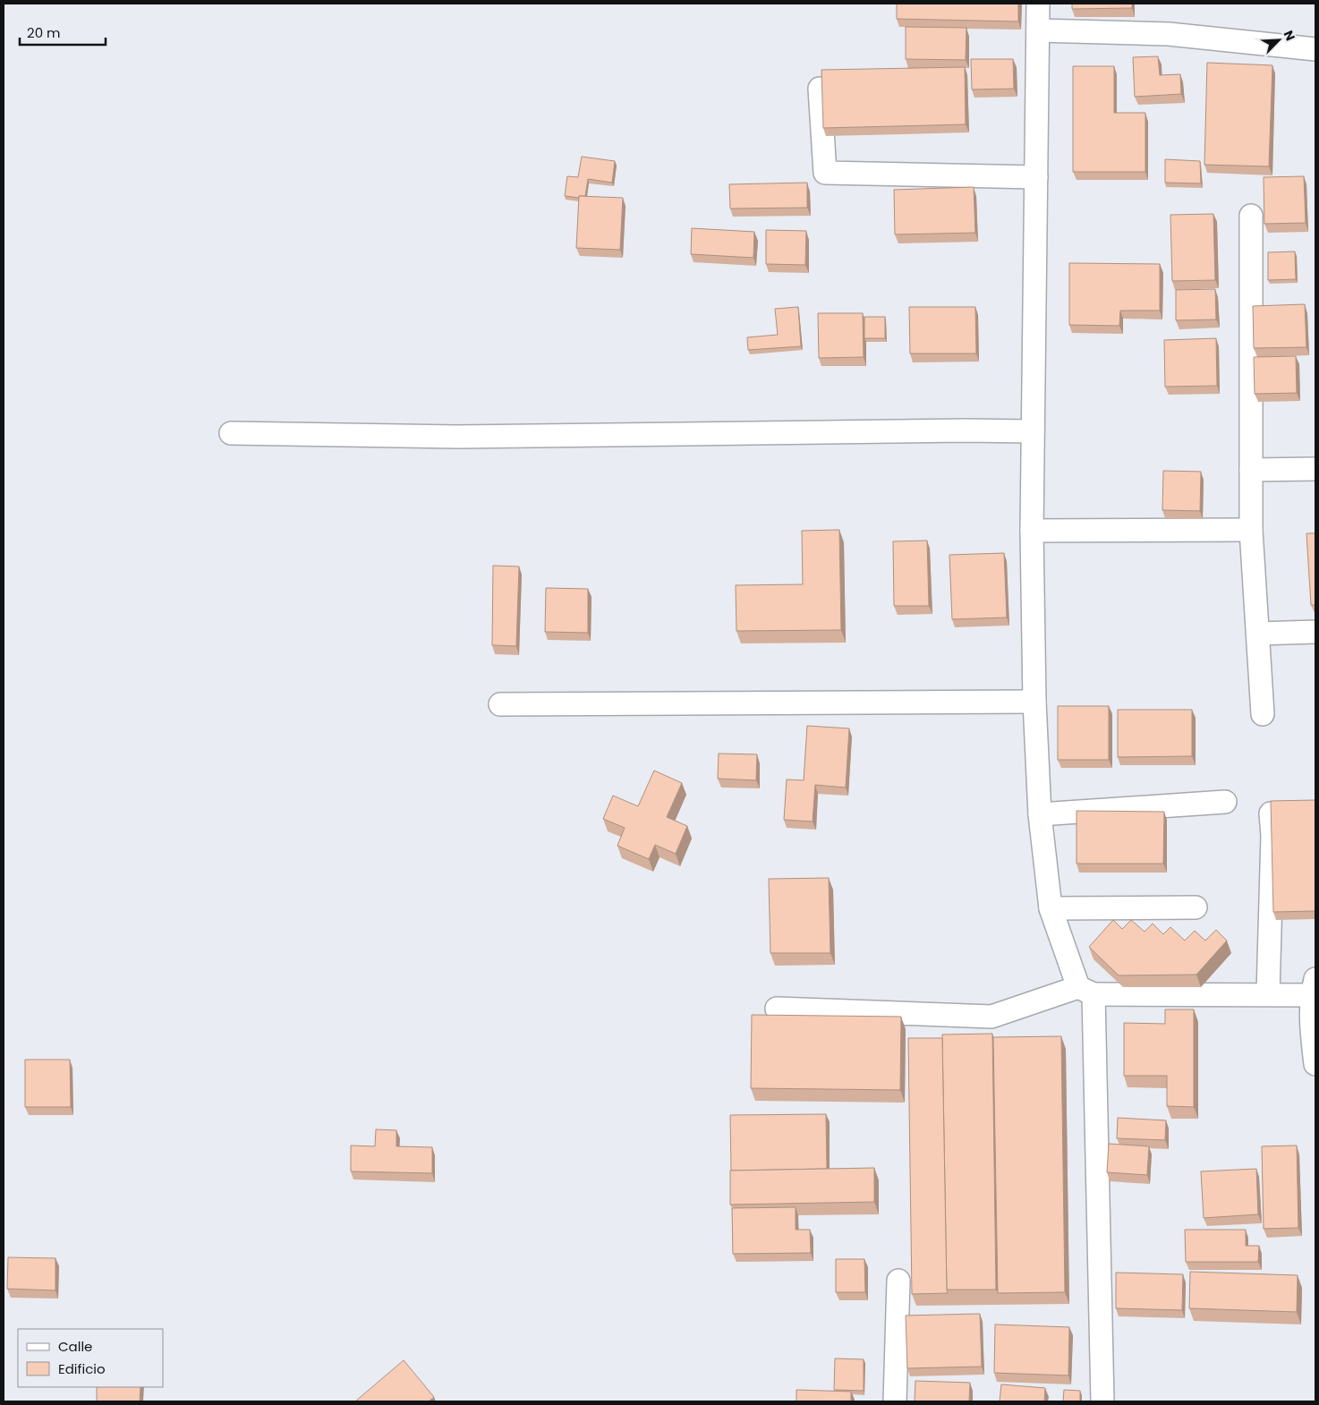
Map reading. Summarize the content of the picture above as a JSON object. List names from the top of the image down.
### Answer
{
  "legend": ["Calle", "Edificio"],
  "scale_bar": "20 m",
  "north": "top right"
}
